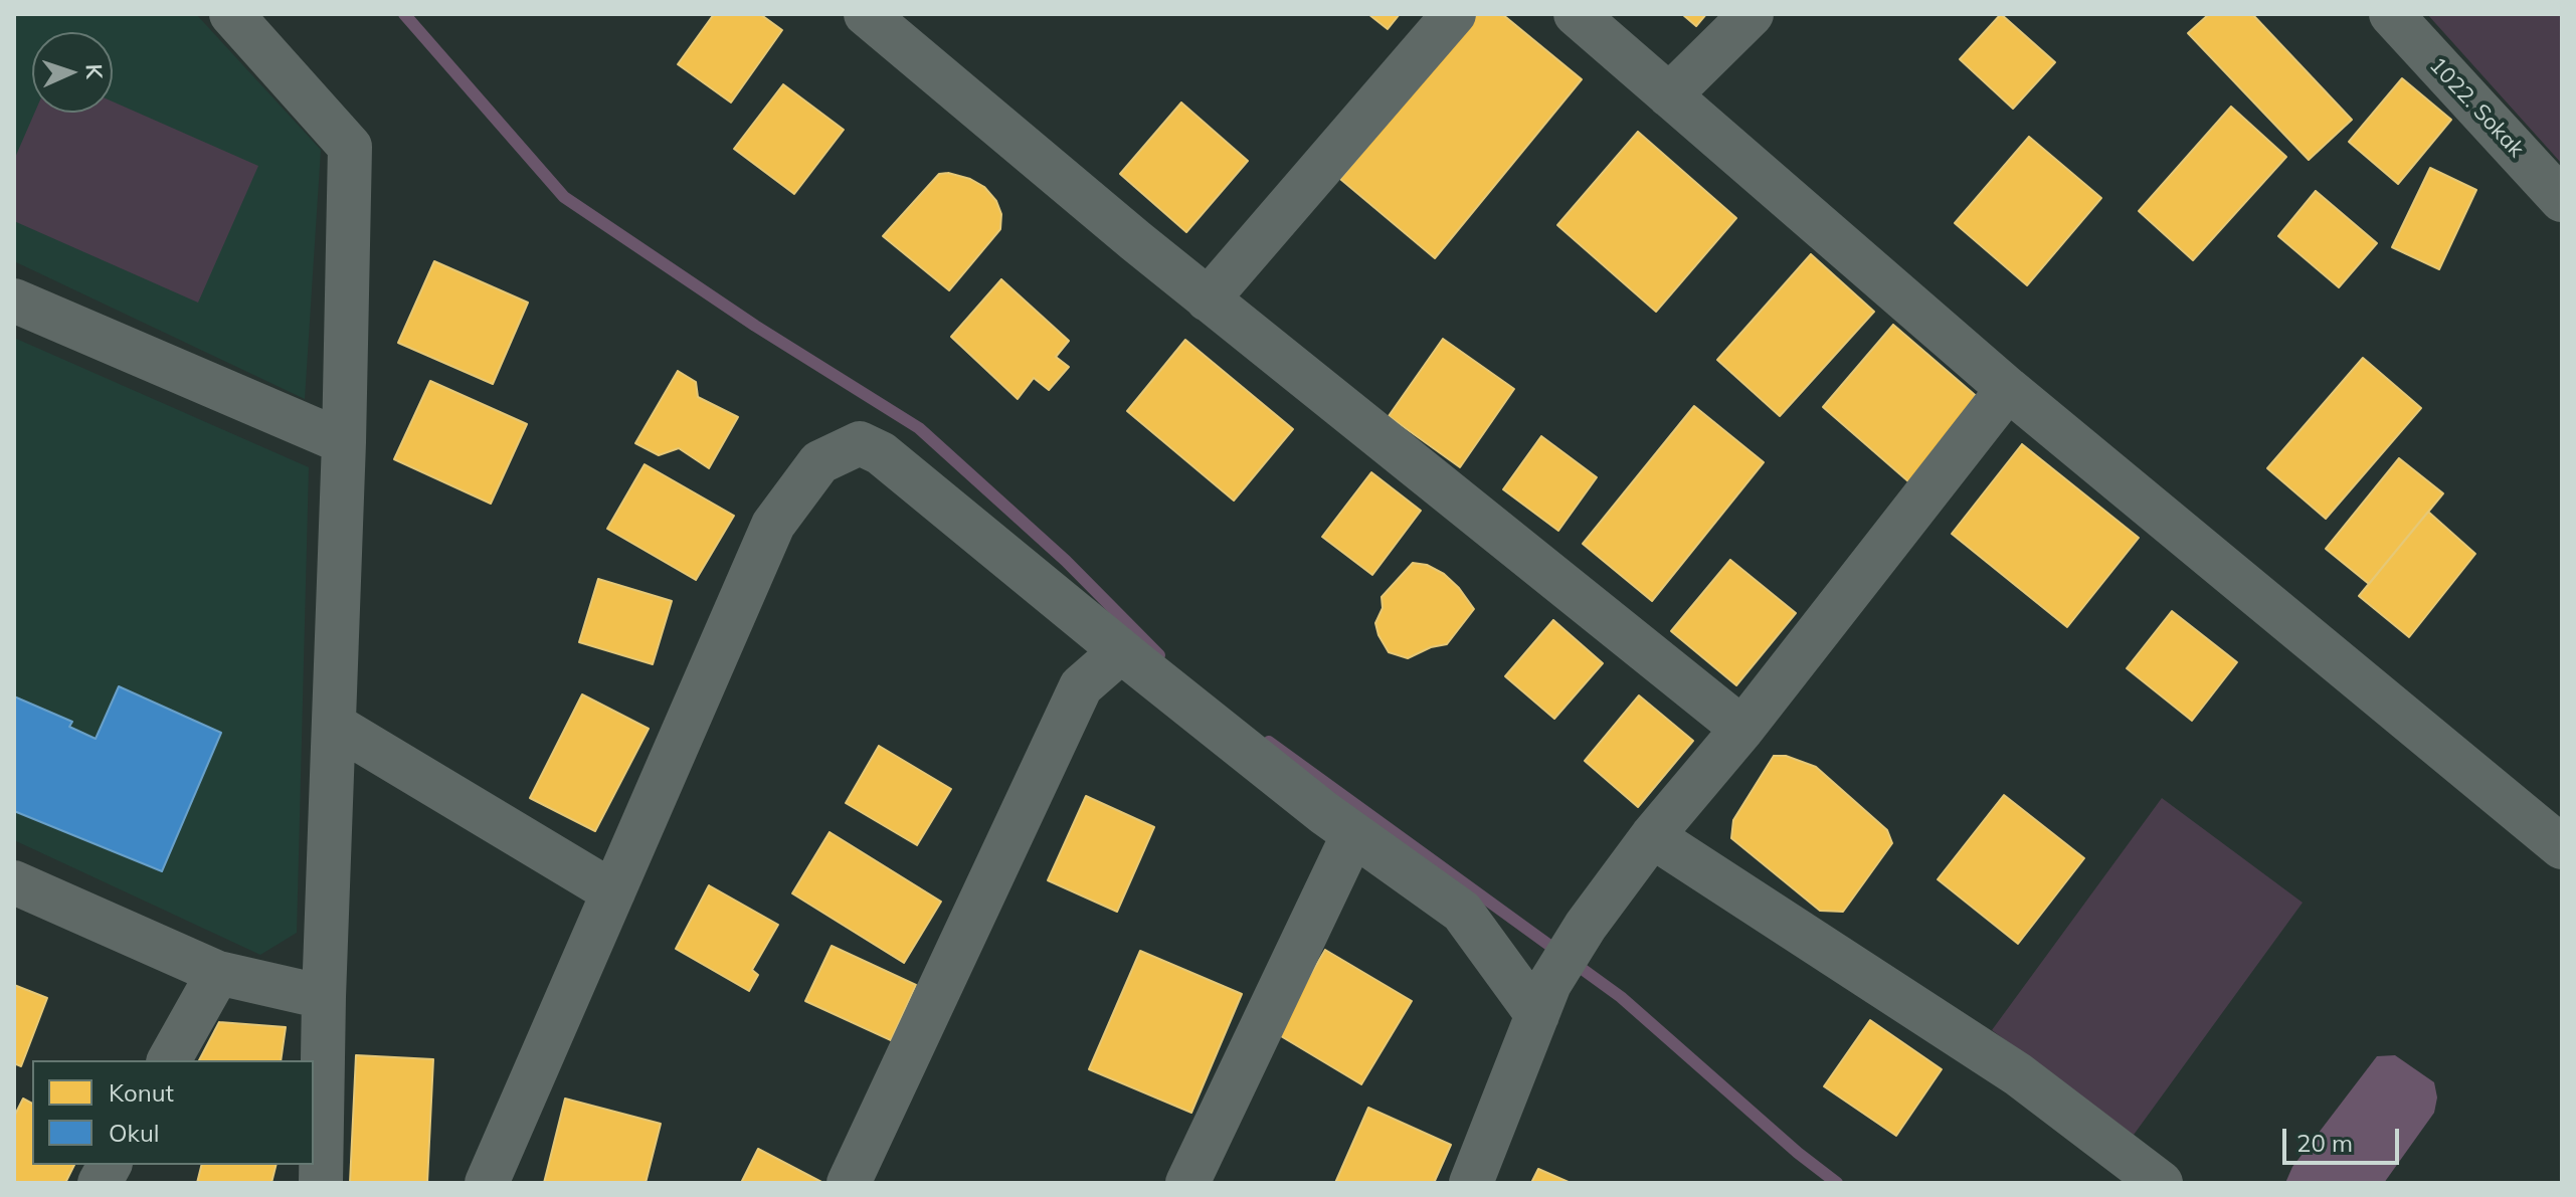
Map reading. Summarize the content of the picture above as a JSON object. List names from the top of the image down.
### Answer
{
  "streets": {
    "street": ["1022. Sokak"]
  },
  "legend": ["Konut", "Okul"],
  "scale_bar": "20 m",
  "north": "right"
}
